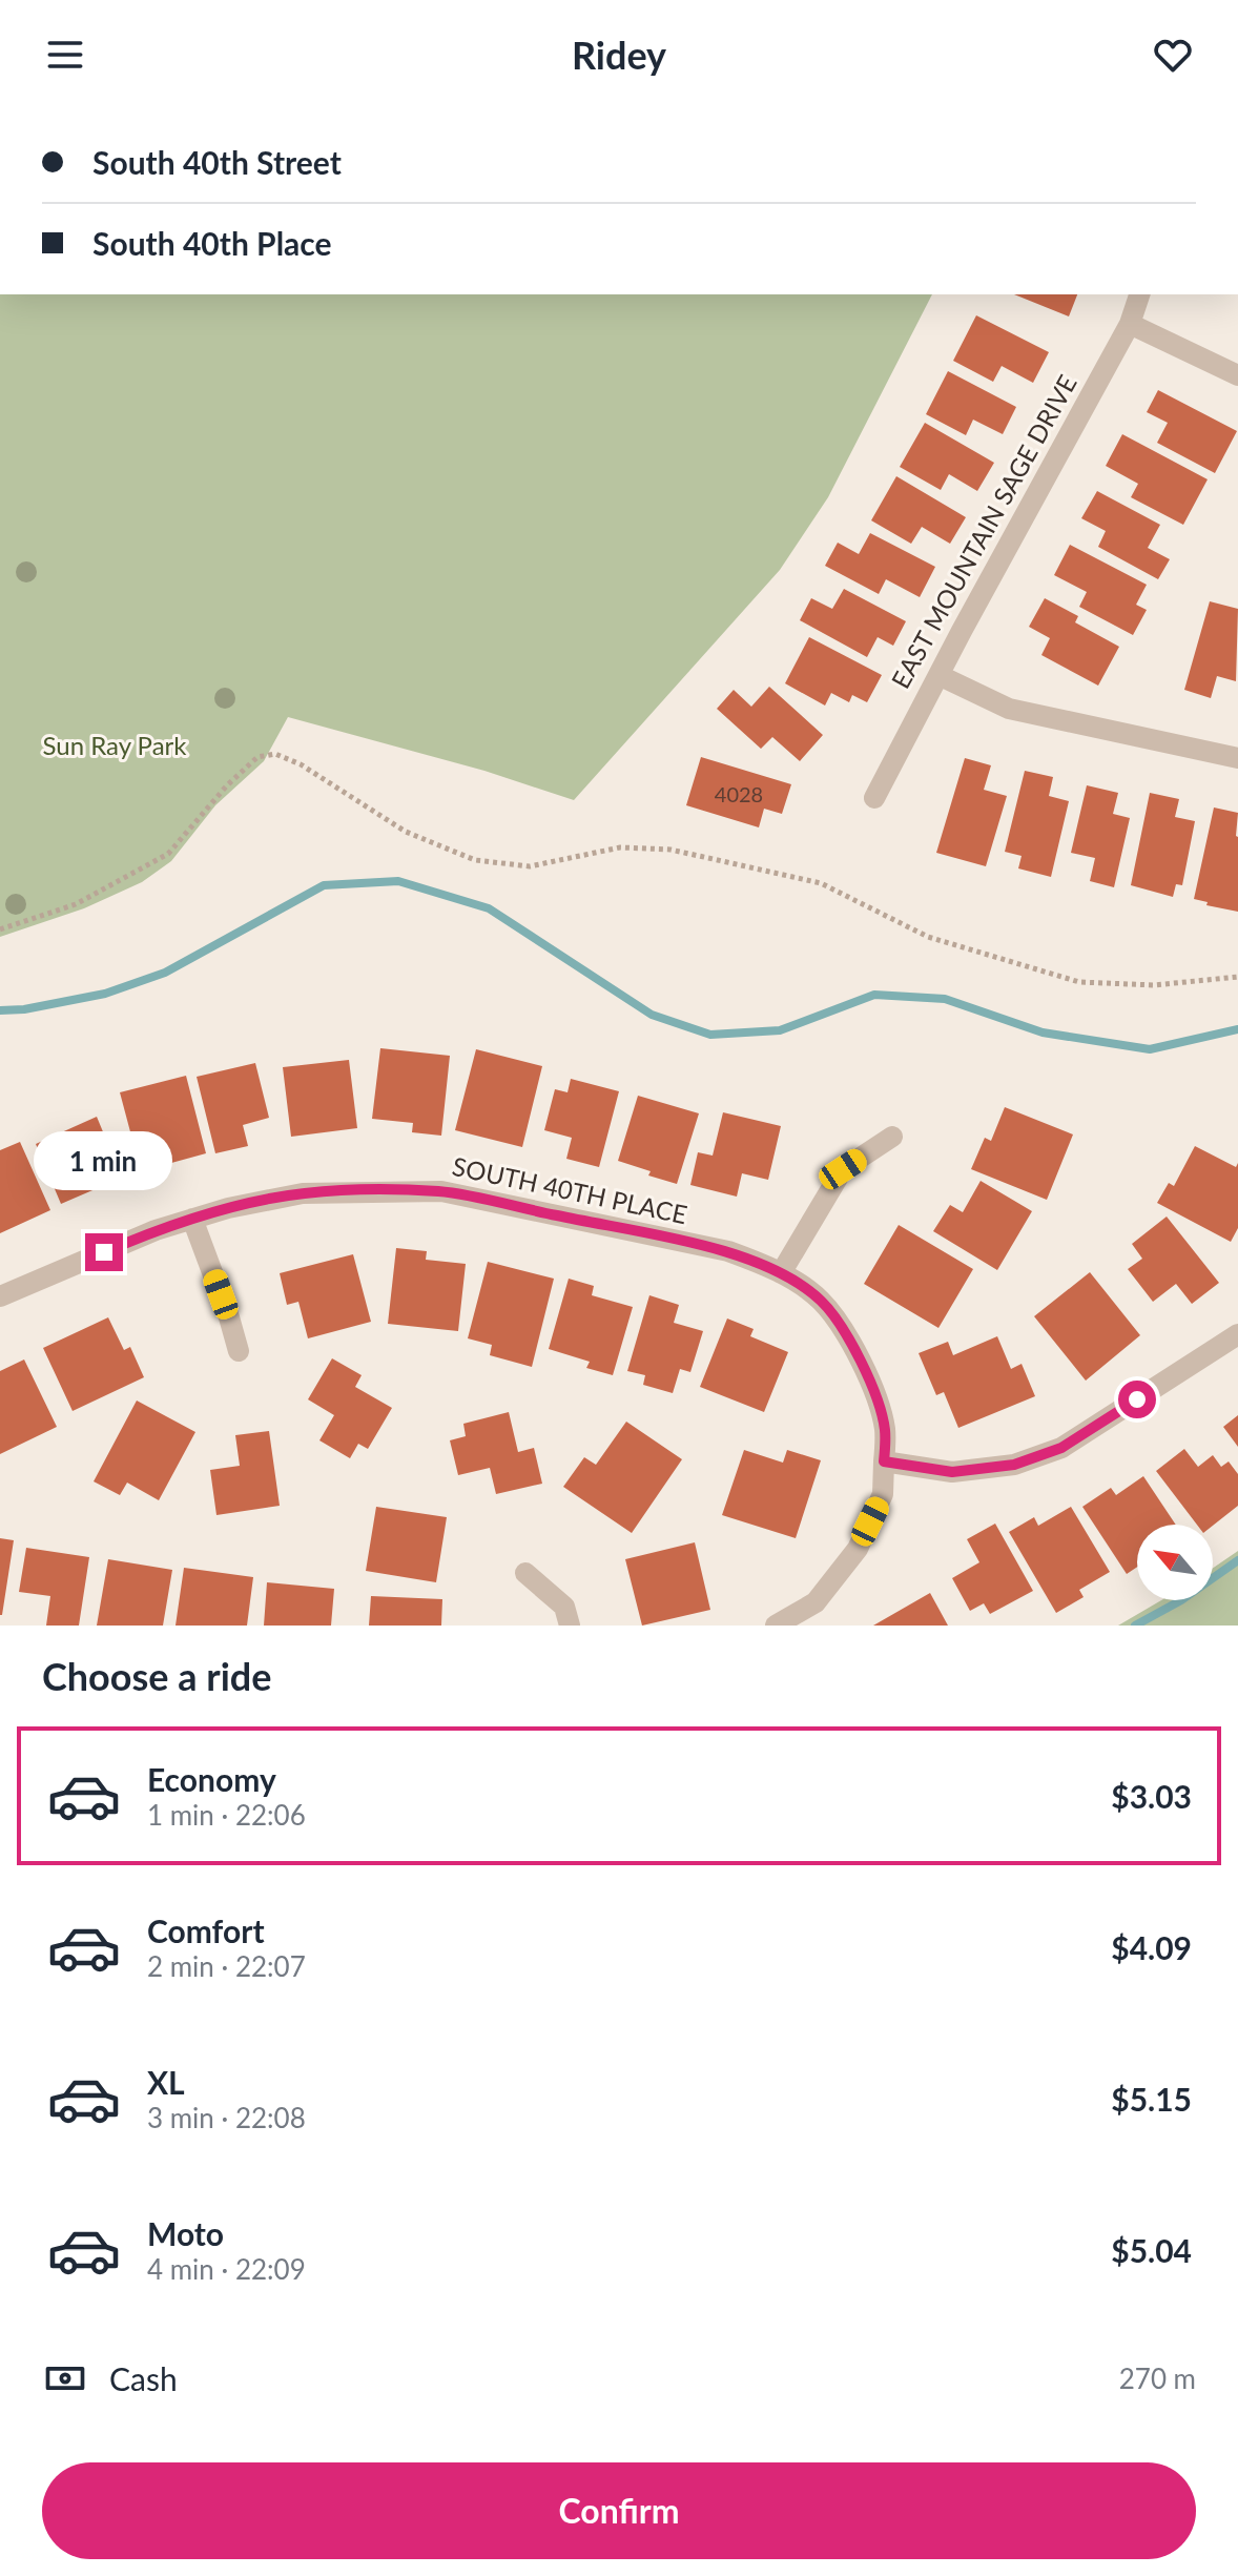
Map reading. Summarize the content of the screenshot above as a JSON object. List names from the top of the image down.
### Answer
{
  "streets": {
    "street": ["EAST MOUNTAIN SAGE DRIVE", "SOUTH 40TH PLACE"]
  },
  "parks": ["Sun Ray Park"],
  "house_numbers": ["4028"],
  "north": "top left",
  "page": {
    "header": "Ridey",
    "banner": ["South 40th Street", "South 40th Place"],
    "bubble": "1 min",
    "heading": "Choose a ride",
    "list": [
      {
        "name": "Economy",
        "note": "1 min · 22:06",
        "value": "$3.03"
      },
      {
        "name": "Comfort",
        "note": "2 min · 22:07",
        "value": "$4.09"
      },
      {
        "name": "XL",
        "note": "3 min · 22:08",
        "value": "$5.15"
      },
      {
        "name": "Moto",
        "note": "4 min · 22:09",
        "value": "$5.04"
      }
    ],
    "pay": ["Cash", "270 m"],
    "buttons": "Confirm"
  }
}
